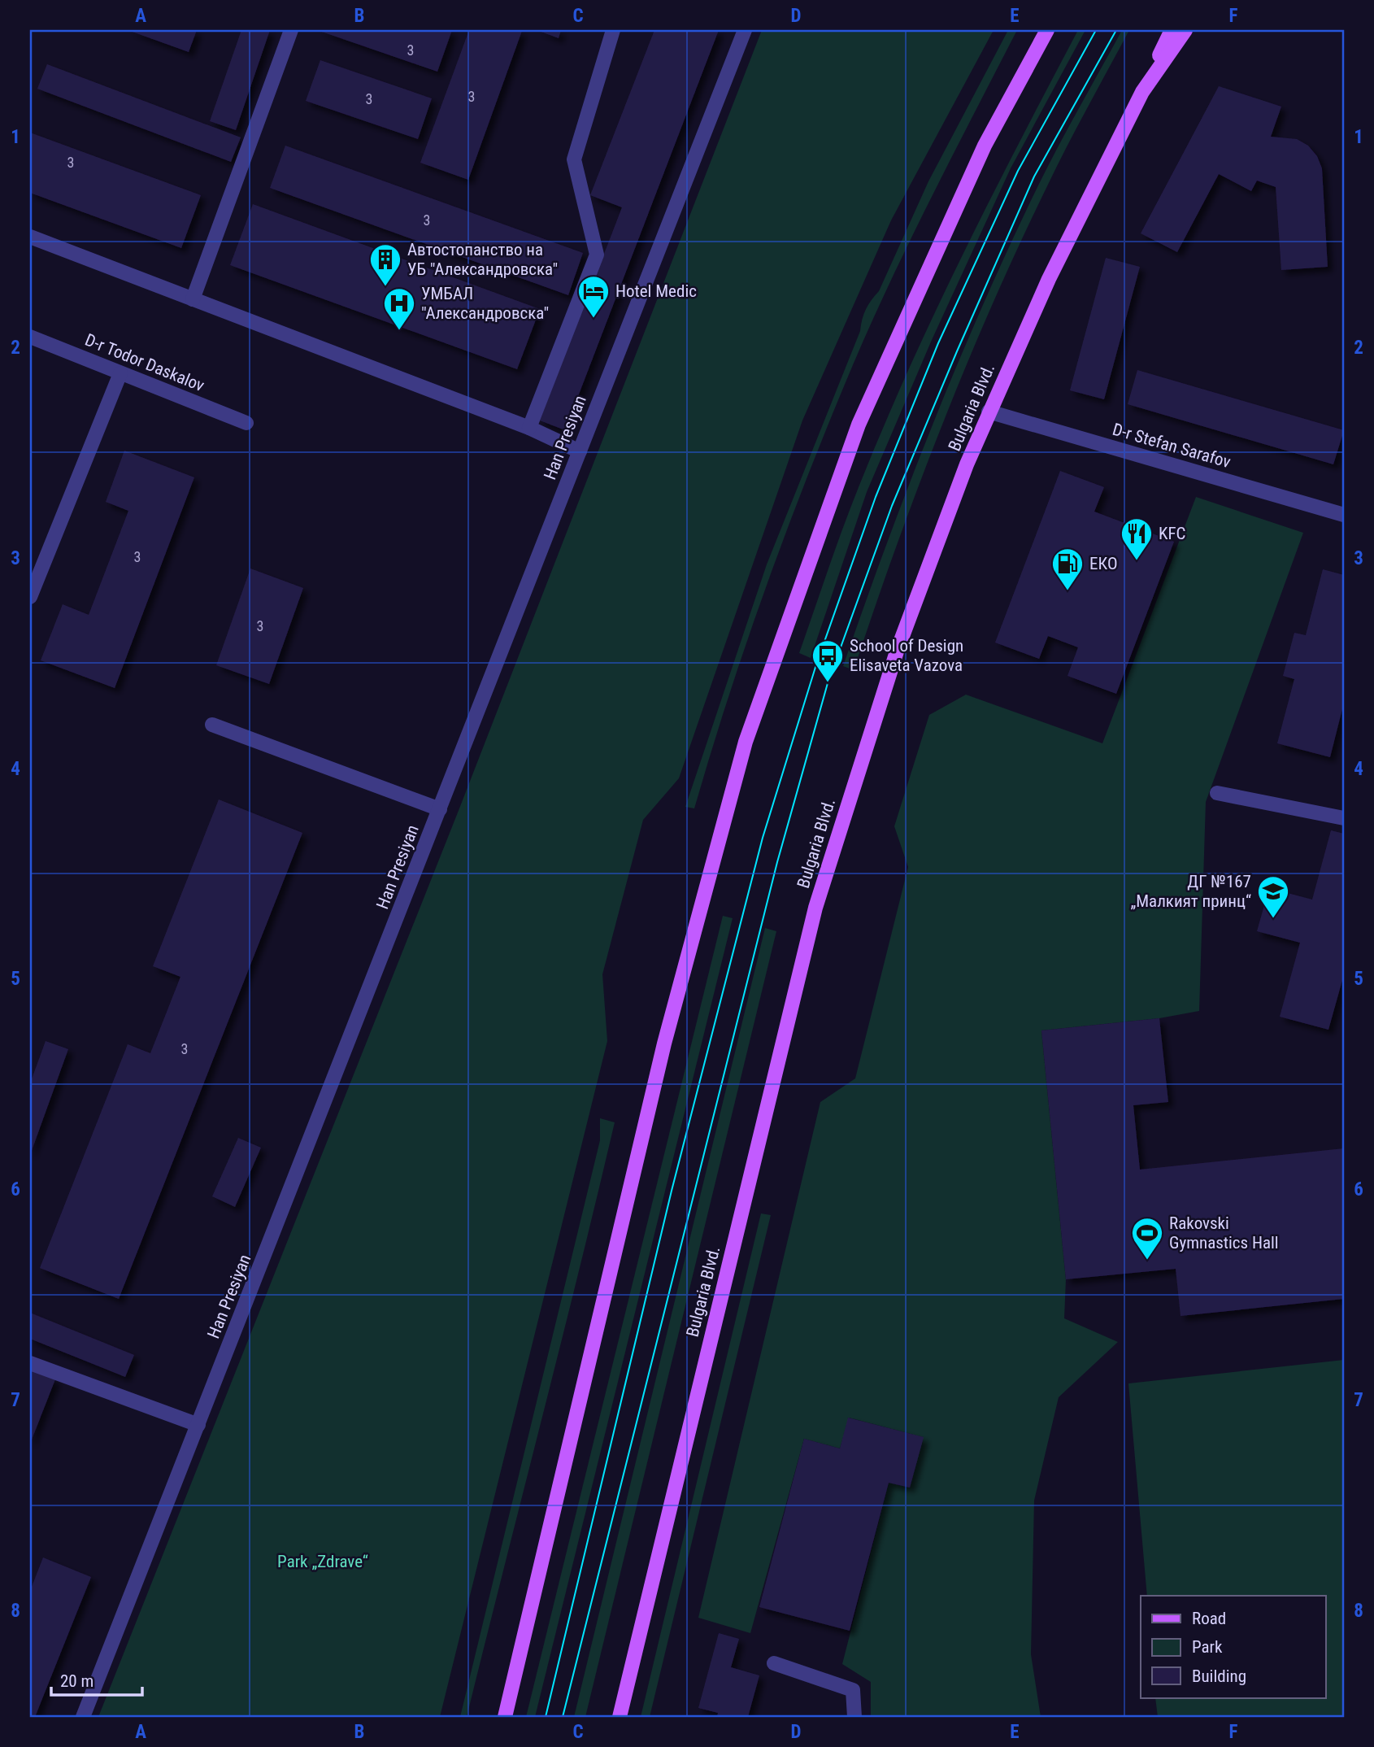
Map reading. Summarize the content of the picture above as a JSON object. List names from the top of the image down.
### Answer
{
  "streets": {
    "main road": ["Bulgaria Blvd."],
    "street": ["D-r Todor Daskalov", "Han Presiyan", "D-r Stefan Sarafov"]
  },
  "crossings": [
    ["Bulgaria Blvd.", "D-r Stefan Sarafov"]
  ],
  "parks": ["Park „Zdrave“"],
  "places": {
    "building": ["Автостопанство на УБ \"Александровска\""],
    "hotel": ["Hotel Medic"],
    "hospital": ["УМБАЛ \"Александровска\""],
    "restaurant": ["KFC"],
    "fuel station": ["ЕКО"],
    "bus stop": ["School of Design Elisaveta Vazova"],
    "school or university": ["ДГ №167 „Малкият принц“"],
    "sports": ["Rakovski Gymnastics Hall"]
  },
  "house_numbers": [
    "3",
    "3",
    "3",
    "3",
    "3",
    "3",
    "3",
    "3"
  ],
  "legend": ["Road", "Park", "Building"],
  "scale_bar": "20 m",
  "grid": {
    "columns": [
      "A",
      "B",
      "C",
      "D",
      "E",
      "F"
    ],
    "rows": [
      "1",
      "2",
      "3",
      "4",
      "5",
      "6",
      "7",
      "8"
    ]
  }
}
